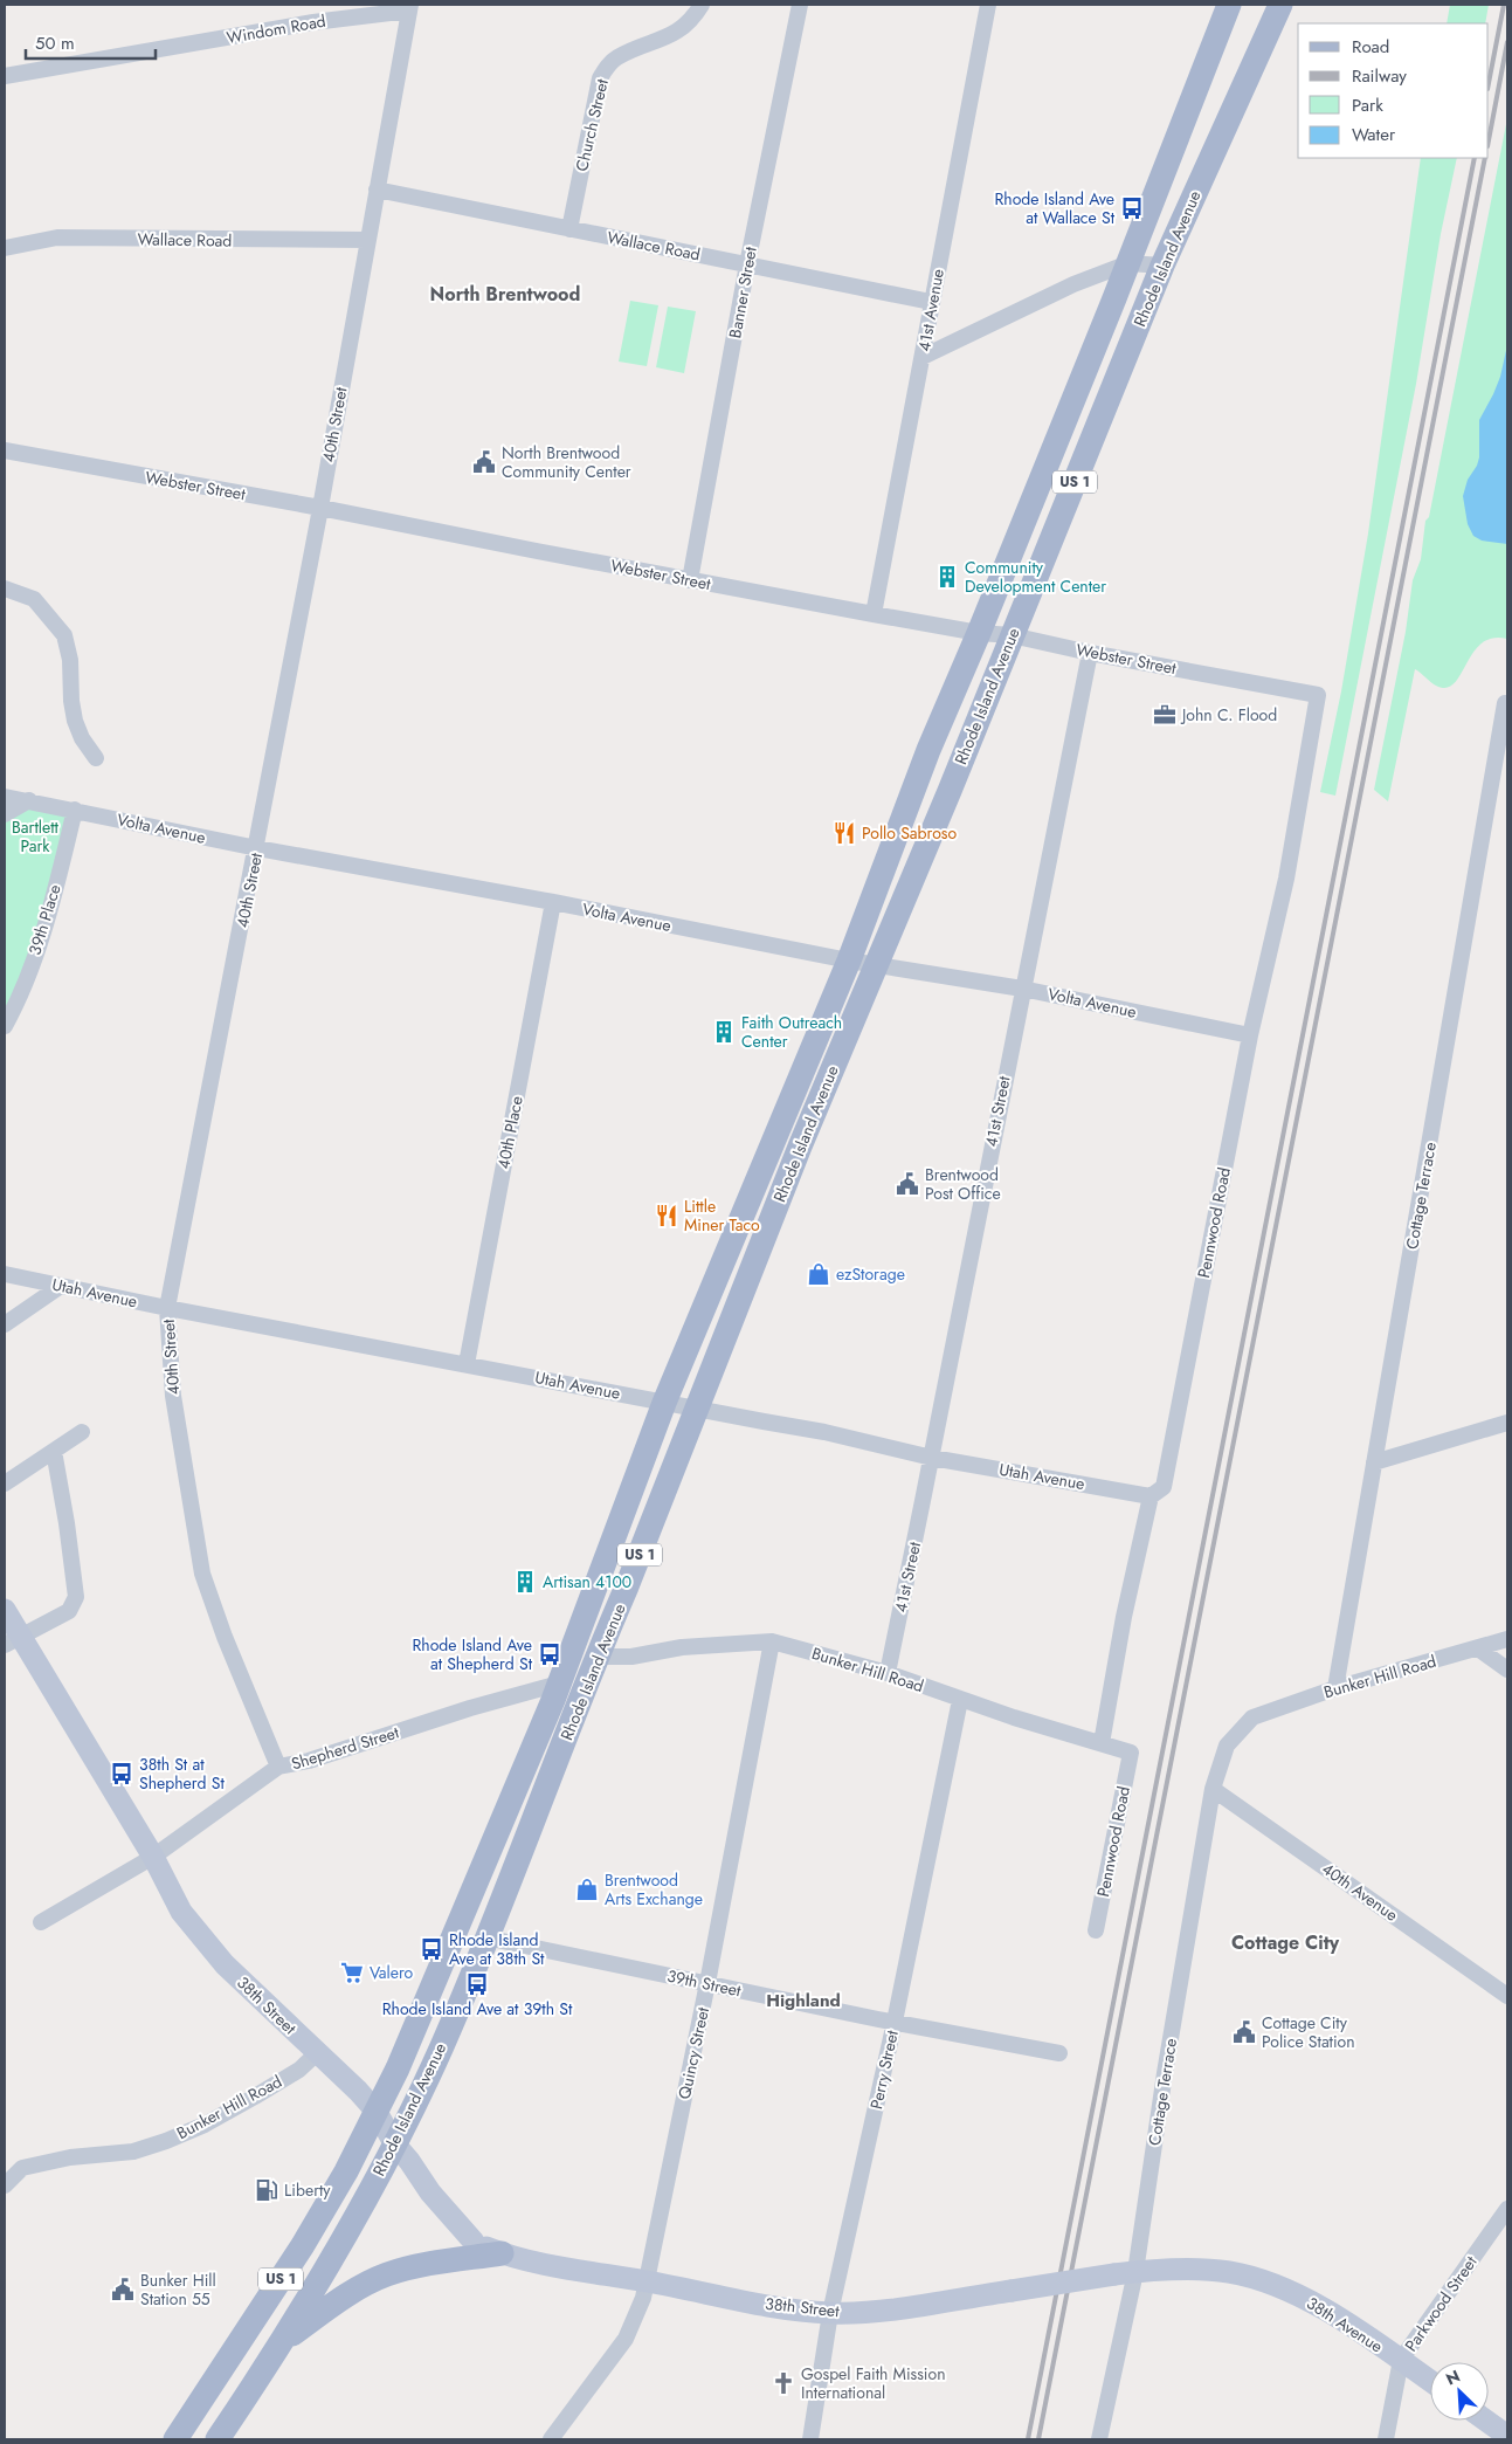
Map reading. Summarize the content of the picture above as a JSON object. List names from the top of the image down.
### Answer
{
  "streets": {
    "main road": [
      "Rhode Island Avenue",
      "US 1",
      "38th Street",
      "38th Avenue"
    ],
    "street": [
      "Windom Road",
      "Church Street",
      "Wallace Road",
      "Banner Street",
      "41st Avenue",
      "40th Street",
      "Webster Street",
      "Volta Avenue",
      "39th Place",
      "41st Street",
      "40th Place",
      "Cottage Terrace",
      "Pennwood Road",
      "Utah Avenue",
      "Bunker Hill Road",
      "Shepherd Street",
      "40th Avenue",
      "39th Street",
      "Quincy Street",
      "Perry Street",
      "Parkwood Street"
    ]
  },
  "crossings": [
    ["Windom Road", "40th Street"],
    ["Church Street", "Wallace Road"],
    ["Wallace Road", "Banner Street"],
    ["Wallace Road", "41st Avenue"],
    ["Wallace Road", "40th Street"],
    ["Rhode Island Avenue", "Webster Street"],
    ["Rhode Island Avenue", "Volta Avenue"],
    ["Rhode Island Avenue", "Utah Avenue"],
    ["Rhode Island Avenue", "Bunker Hill Road"],
    ["Rhode Island Avenue", "Shepherd Street"],
    ["Rhode Island Avenue", "39th Street"],
    ["Rhode Island Avenue", "38th Street"],
    ["Banner Street", "Webster Street"],
    ["41st Avenue", "Webster Street"],
    ["40th Street", "Webster Street"],
    ["40th Street", "Volta Avenue"],
    ["40th Street", "Utah Avenue"],
    ["40th Street", "Shepherd Street"],
    ["Webster Street", "41st Street"],
    ["Webster Street", "Pennwood Road"],
    ["Volta Avenue", "39th Place"],
    ["Volta Avenue", "41st Street"],
    ["Volta Avenue", "40th Place"],
    ["Volta Avenue", "Pennwood Road"],
    ["41st Street", "Utah Avenue"],
    ["41st Street", "Bunker Hill Road"],
    ["40th Place", "Utah Avenue"],
    ["Cottage Terrace", "Bunker Hill Road"],
    ["Cottage Terrace", "40th Avenue"],
    ["Cottage Terrace", "38th Street"],
    ["Cottage Terrace", "38th Avenue"],
    ["Pennwood Road", "Utah Avenue"],
    ["Pennwood Road", "Bunker Hill Road"],
    ["Bunker Hill Road", "38th Street"],
    ["Bunker Hill Road", "Quincy Street"],
    ["Bunker Hill Road", "Perry Street"],
    ["Shepherd Street", "38th Street"],
    ["39th Street", "Quincy Street"],
    ["39th Street", "Perry Street"],
    ["38th Street", "Quincy Street"],
    ["38th Street", "Perry Street"],
    ["38th Street", "38th Avenue"],
    ["Parkwood Street", "38th Avenue"]
  ],
  "districts": ["North Brentwood", "Cottage City", "Highland"],
  "parks": ["Bartlett Park"],
  "places": {
    "bus stop": [
      "Rhode Island Ave at Wallace St",
      "Rhode Island Ave at Shepherd St",
      "38th St at Shepherd St",
      "Rhode Island Ave at 38th St",
      "Rhode Island Ave at 39th St"
    ],
    "public building": [
      "North Brentwood Community Center",
      "Brentwood Post Office",
      "Cottage City Police Station",
      "Bunker Hill Station 55"
    ],
    "building": ["Community Development Center", "Faith Outreach Center", "Artisan 4100"],
    "office": ["John C. Flood"],
    "restaurant": ["Pollo Sabroso", "Little Miner Taco"],
    "shop": ["ezStorage", "Brentwood Arts Exchange"],
    "supermarket": ["Valero"],
    "fuel station": ["Liberty"],
    "church": ["Gospel Faith Mission International"]
  },
  "legend": [
    "Road",
    "Railway",
    "Park",
    "Water"
  ],
  "scale_bar": "50 m",
  "north": "top left"
}
